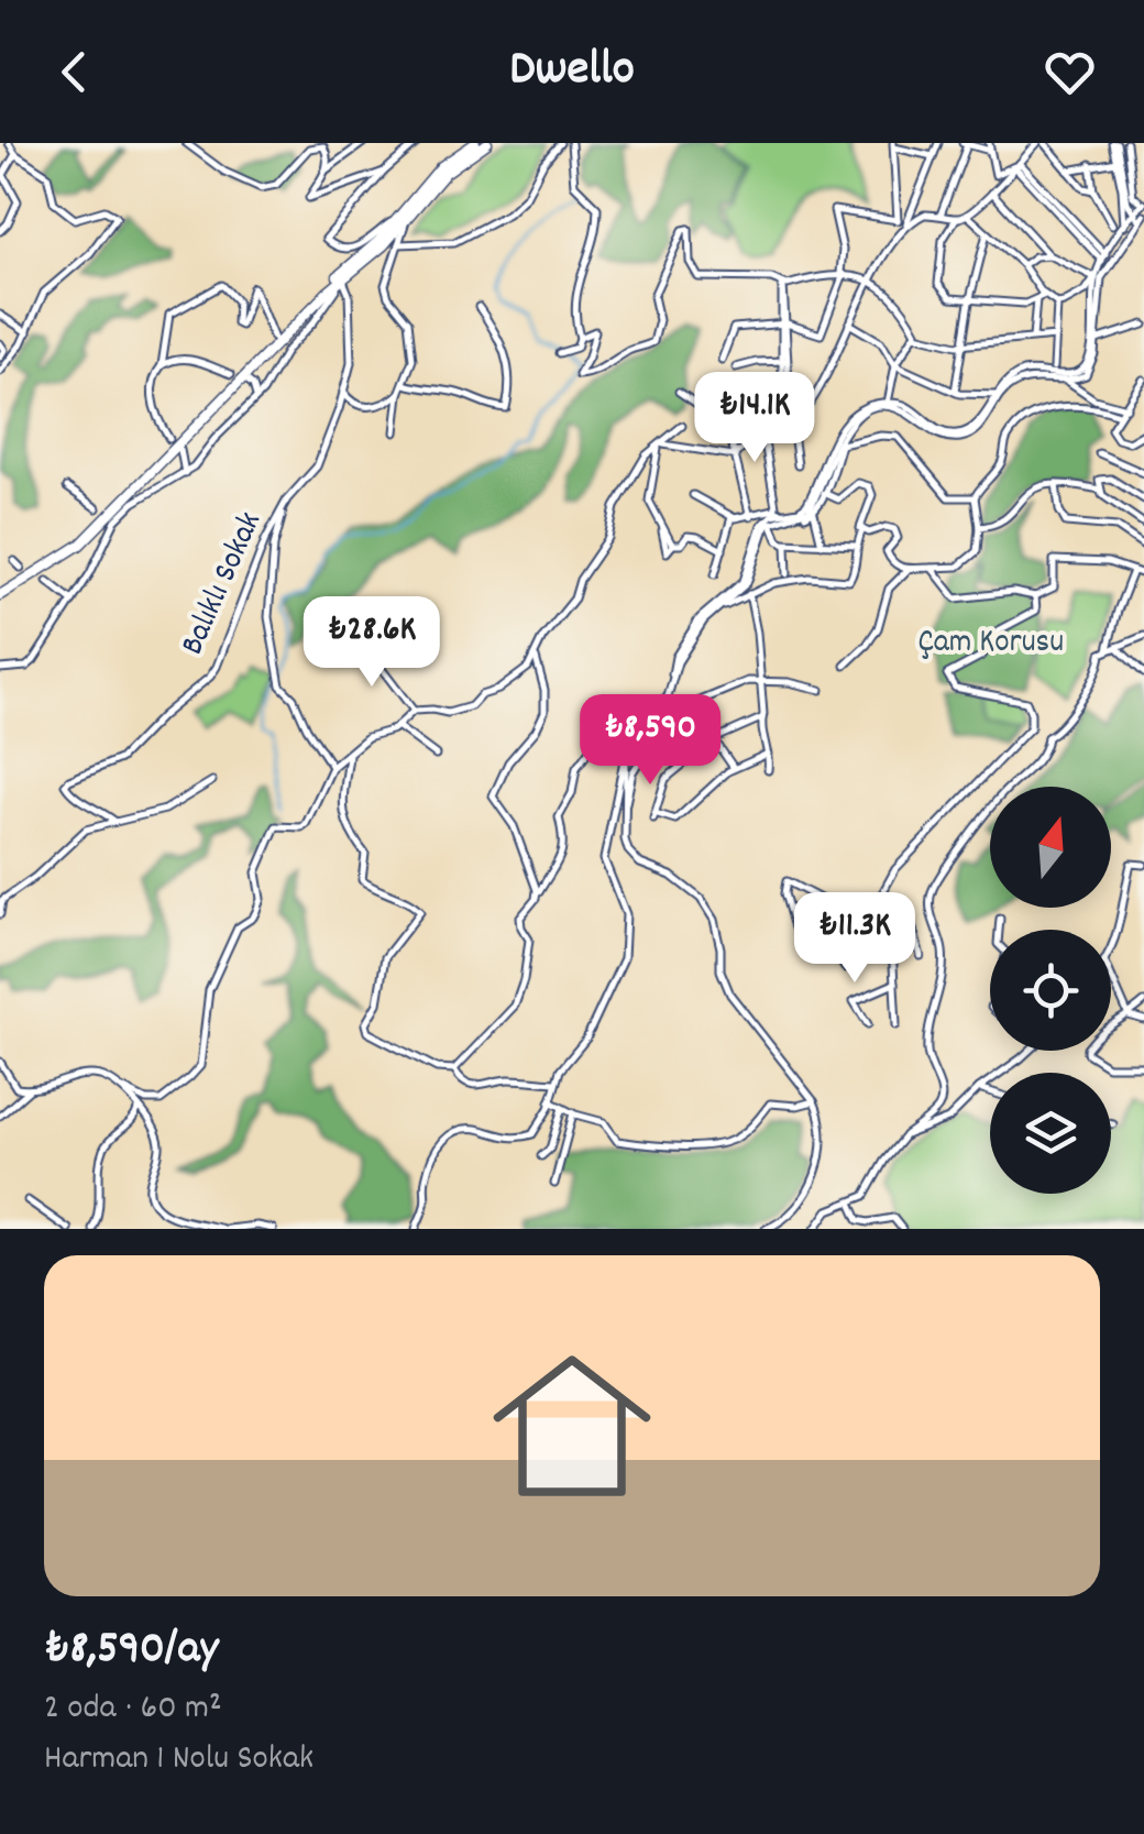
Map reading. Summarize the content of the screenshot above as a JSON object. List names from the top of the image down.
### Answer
{
  "streets": {
    "street": ["Balıklı Sokak"]
  },
  "parks": ["Çam Korusu"],
  "north": "top",
  "page": {
    "header": "Dwello",
    "price": [
      "₺14.1K",
      "₺28.6K",
      "₺8,590",
      "₺11.3K"
    ],
    "list": [
      {
        "name": "₺8,590/ay",
        "note": "2 oda · 60 m² · Harman 1 Nolu Sokak"
      }
    ]
  }
}
